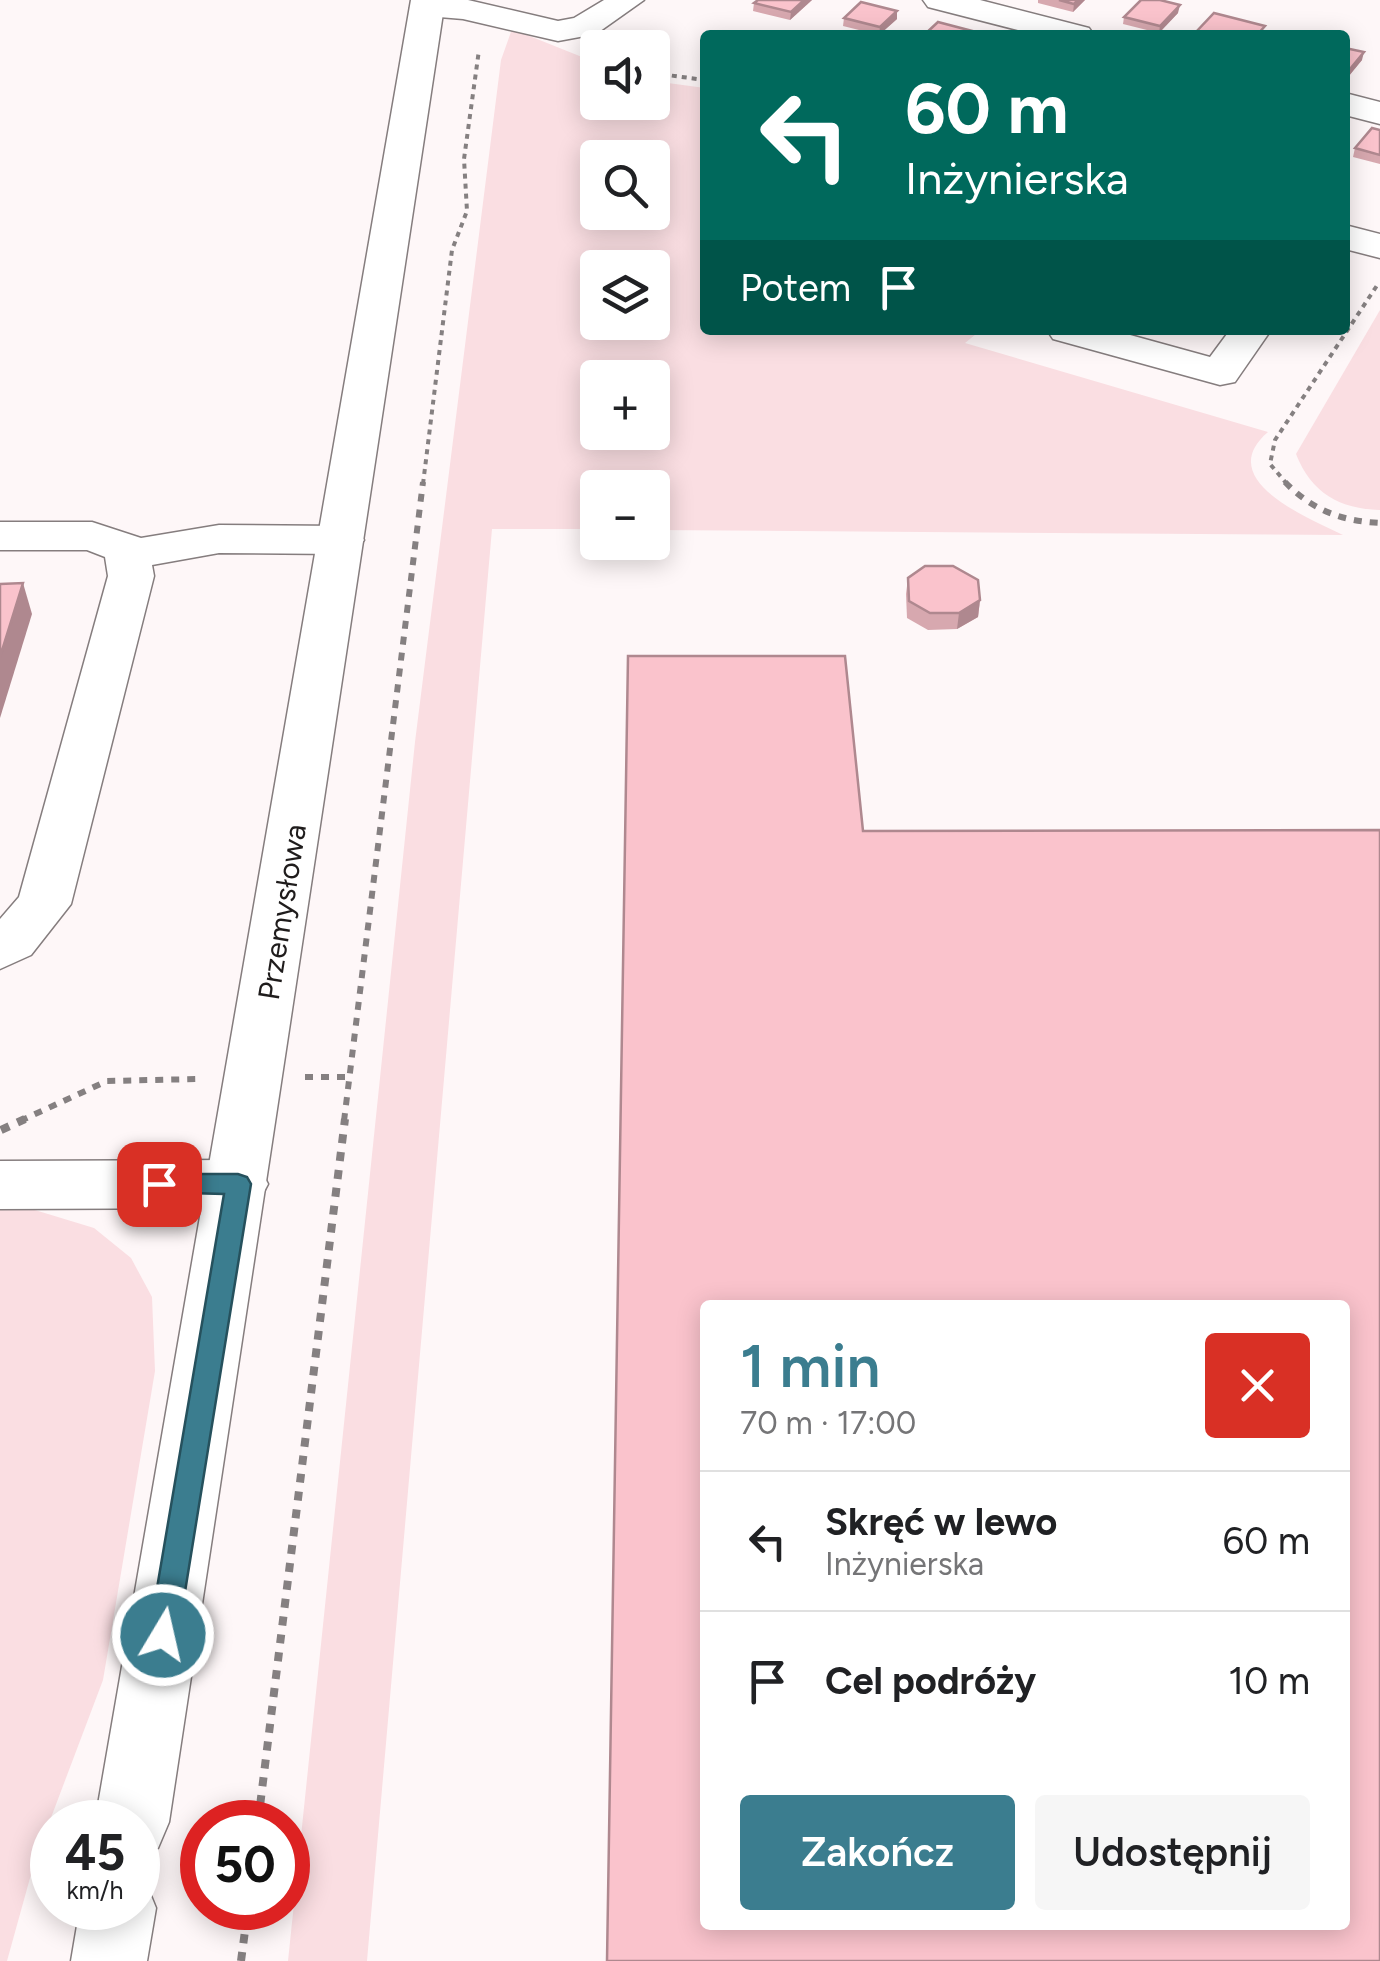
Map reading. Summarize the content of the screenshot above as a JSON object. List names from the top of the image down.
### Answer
{
  "streets": {
    "main road": ["Przemysłowa"]
  },
  "page": {
    "map_buttons": ["+", "−"],
    "turn": ["60 m", "Inżynierska"],
    "then": "Potem",
    "heading": ["1 min", "70 m · 17:00"],
    "list": [
      {
        "name": "Skręć w lewo",
        "note": "Inżynierska",
        "value": "60 m"
      },
      {
        "name": "Cel podróży",
        "value": "10 m"
      }
    ],
    "buttons": ["Zakończ", "Udostępnij"],
    "speed": "45 km/h",
    "limit": "50"
  }
}
